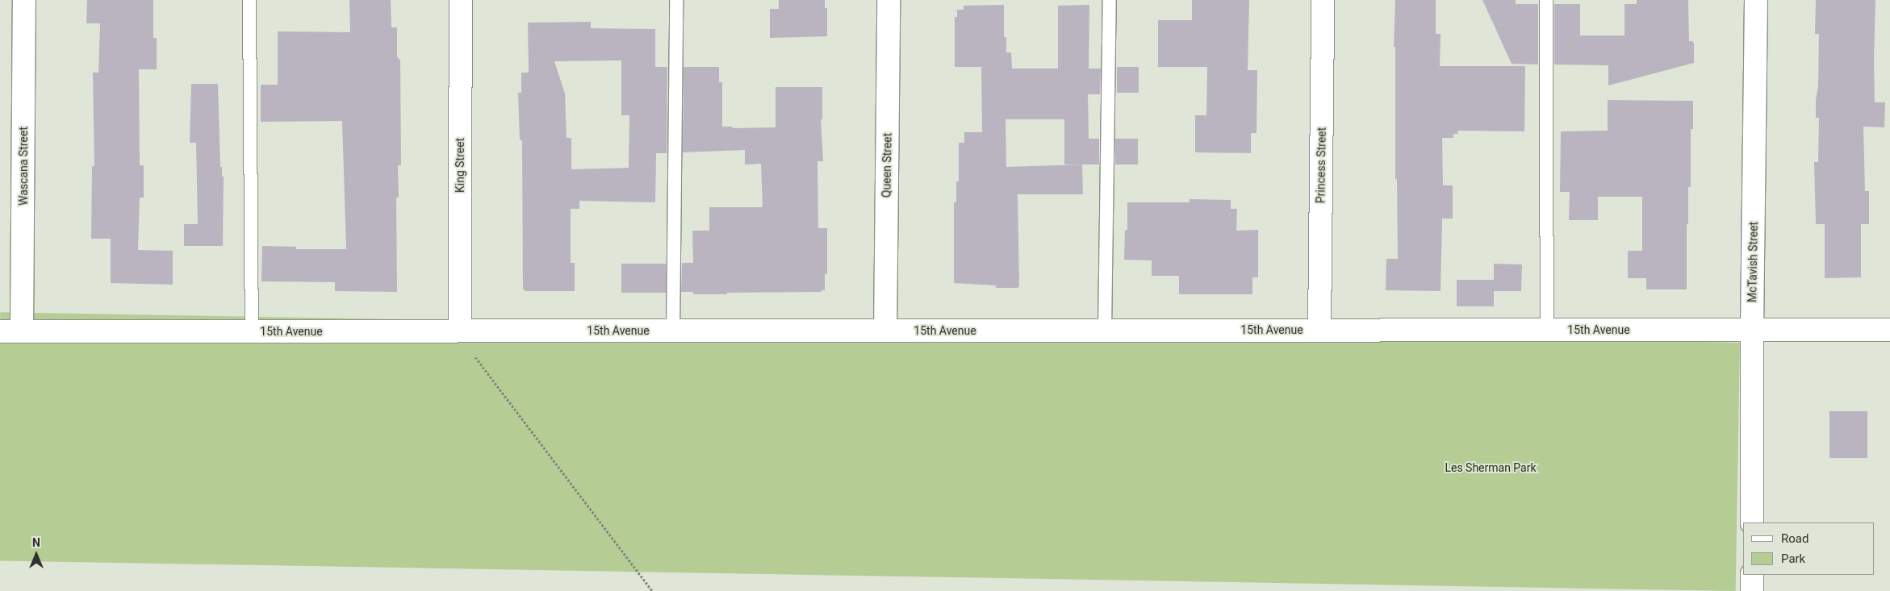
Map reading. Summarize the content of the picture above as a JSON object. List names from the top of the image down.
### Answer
{
  "streets": {
    "street": [
      "King Street",
      "Queen Street",
      "Princess Street",
      "Wascana Street",
      "McTavish Street",
      "15th Avenue"
    ]
  },
  "crossings": [
    ["King Street", "15th Avenue"],
    ["Queen Street", "15th Avenue"],
    ["Princess Street", "15th Avenue"],
    ["Wascana Street", "15th Avenue"],
    ["McTavish Street", "15th Avenue"]
  ],
  "parks": ["Les Sherman Park"],
  "legend": ["Road", "Park"],
  "north": "top"
}
